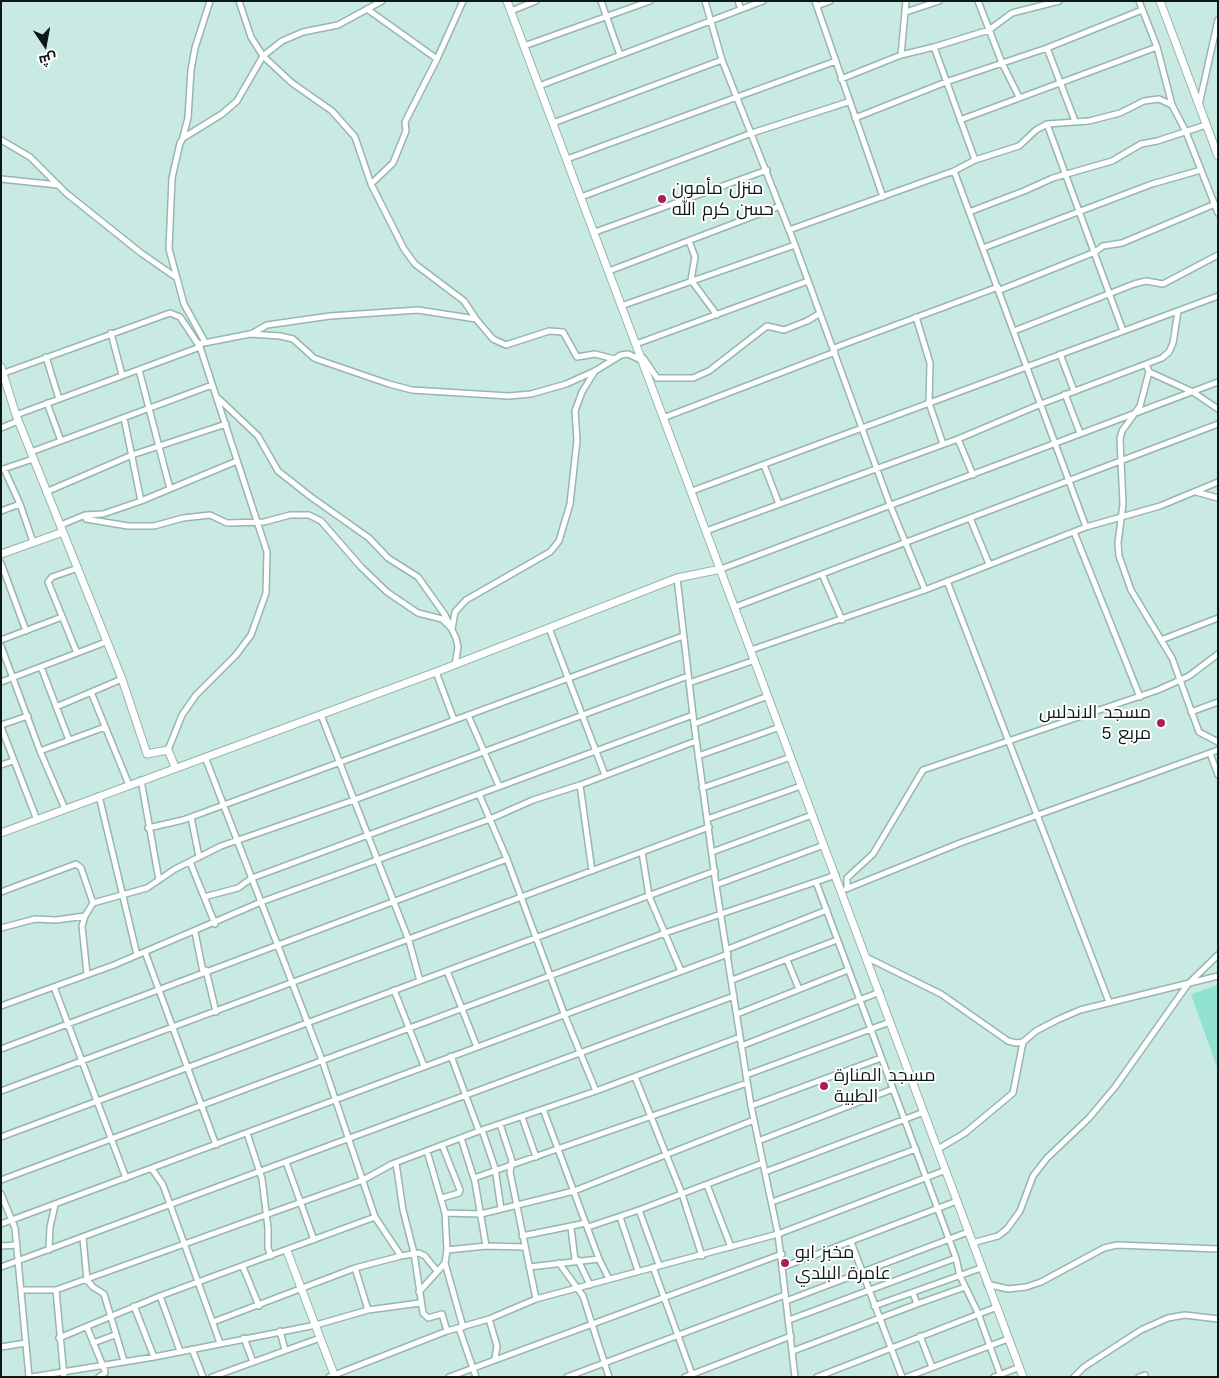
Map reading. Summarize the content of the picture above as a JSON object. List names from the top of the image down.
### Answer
{
  "places": [
    "منزل مأمون حسن كرم الله",
    "مسجد الاندلس مربع 5",
    "مسجد المنارة الطبية",
    "مخبز ابو عامرة البلدي"
  ],
  "north": "bottom"
}
